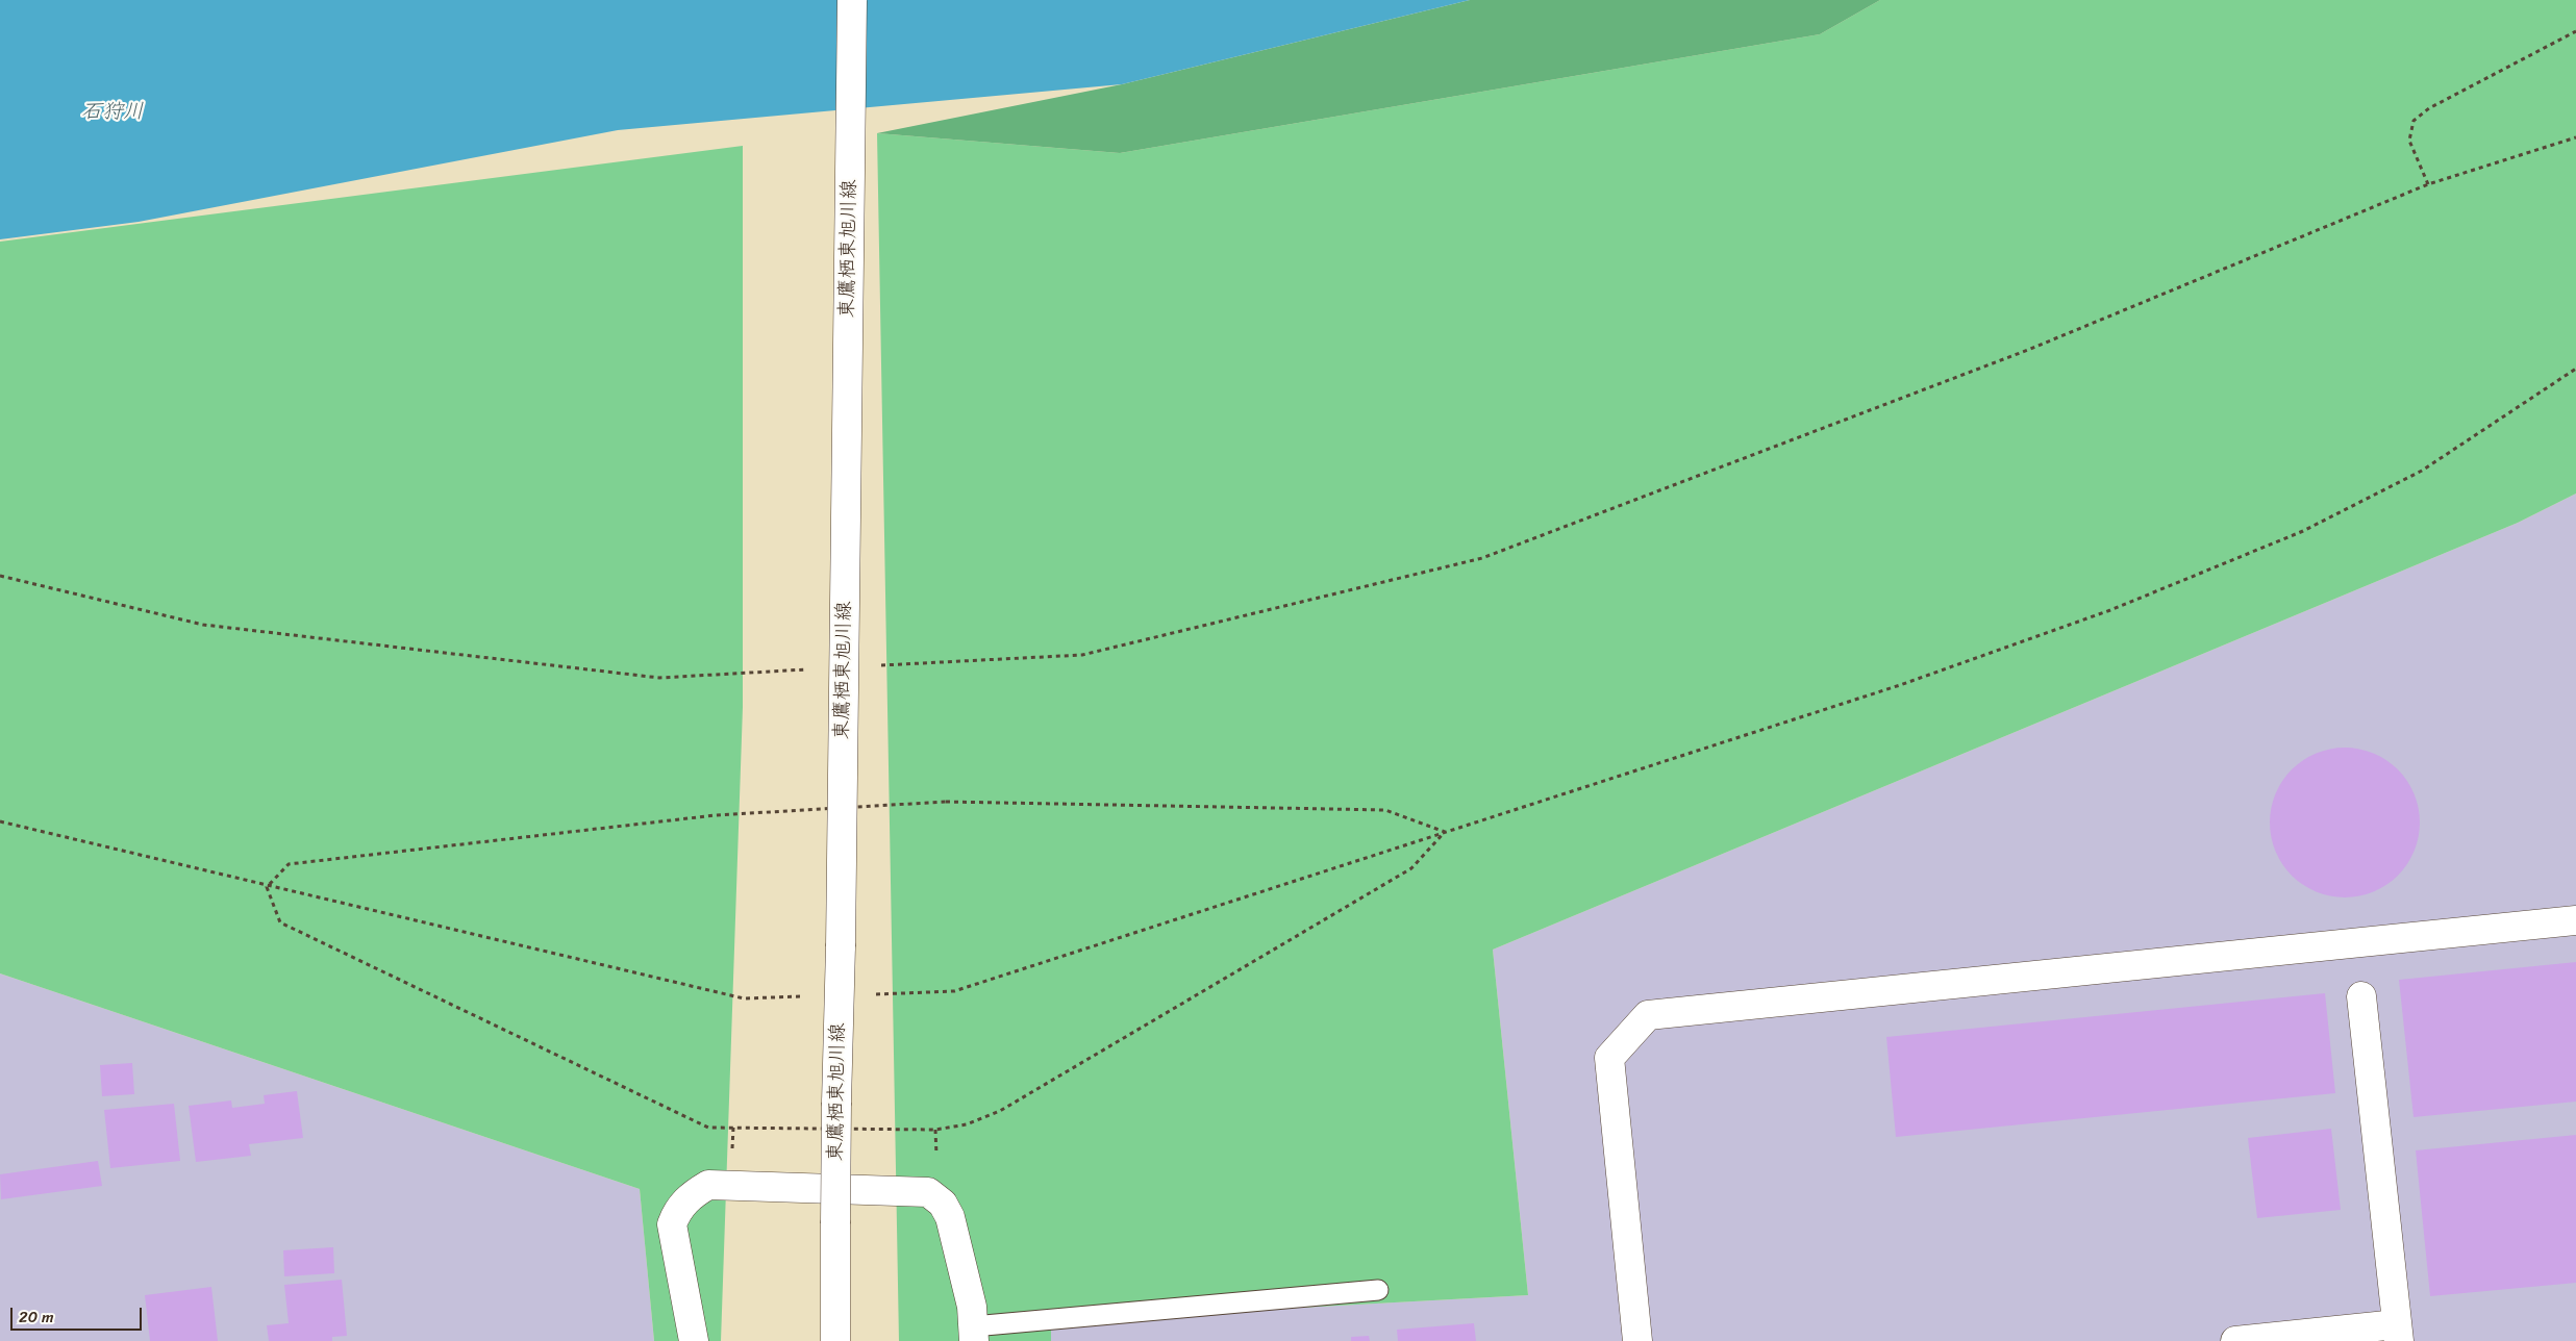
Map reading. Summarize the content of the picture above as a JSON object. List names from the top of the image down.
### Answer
{
  "streets": {
    "street": ["東鷹栖東旭川線"]
  },
  "water": ["石狩川"],
  "scale_bar": "20 m"
}
